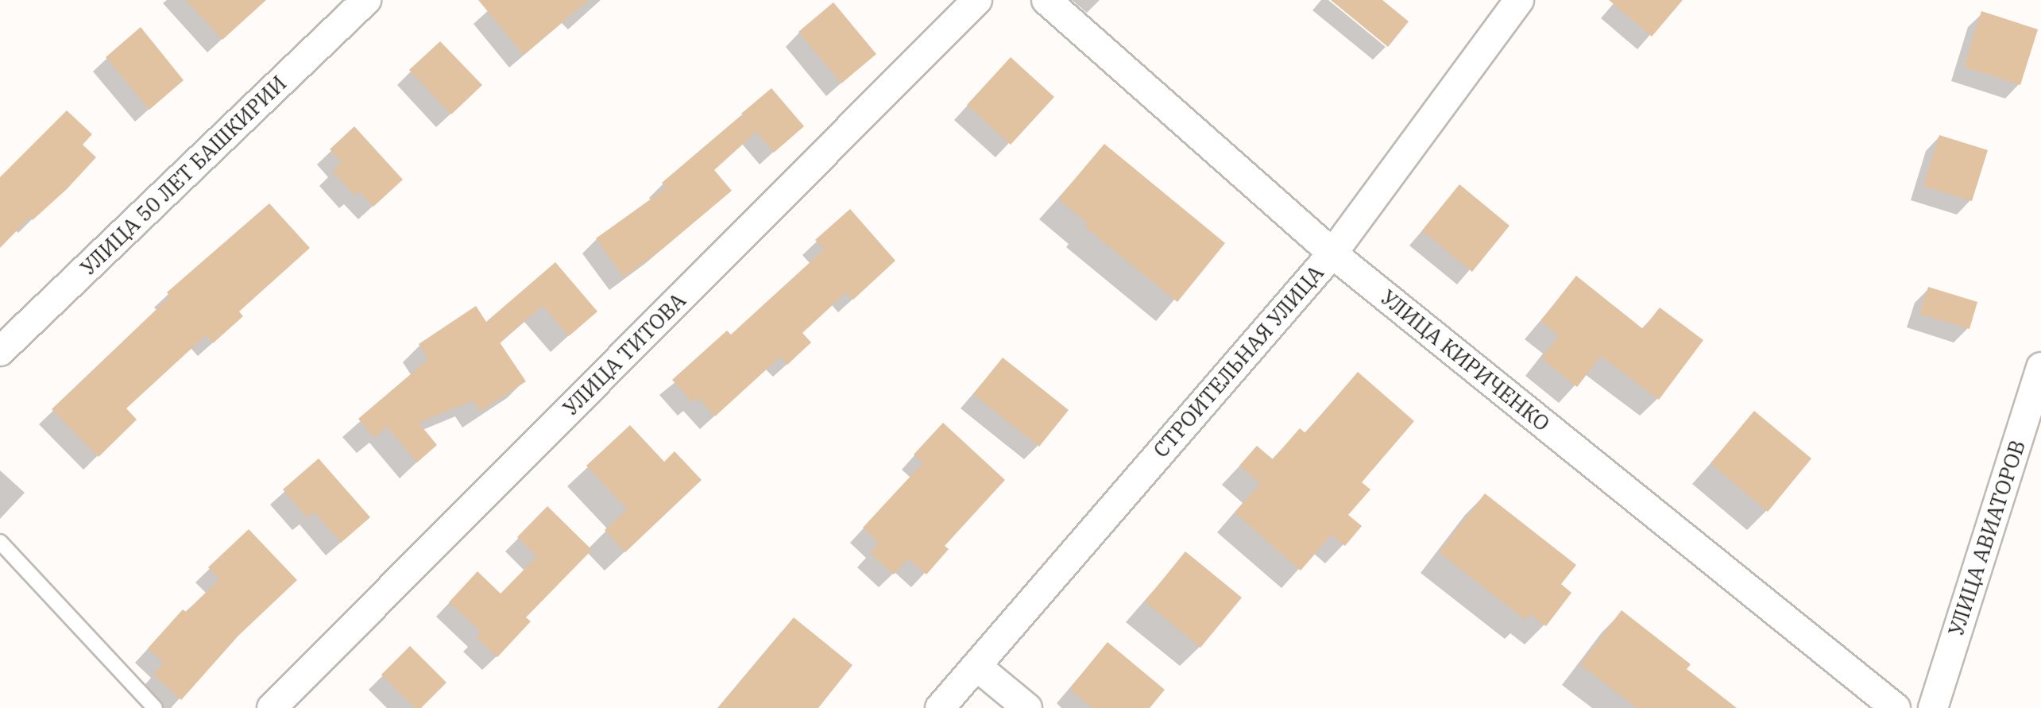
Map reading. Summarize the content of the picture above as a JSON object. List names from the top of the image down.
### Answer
{
  "streets": {
    "street": [
      "УЛИЦА 50 ЛЕТ БАШКИРИИ",
      "УЛИЦА ТИТОВА",
      "УЛИЦА КИРИЧЕНКО",
      "СТРОИТЕЛЬНАЯ УЛИЦА",
      "УЛИЦА АВИАТОРОВ"
    ]
  },
  "crossings": [
    ["УЛИЦА КИРИЧЕНКО", "СТРОИТЕЛЬНАЯ УЛИЦА"]
  ]
}
